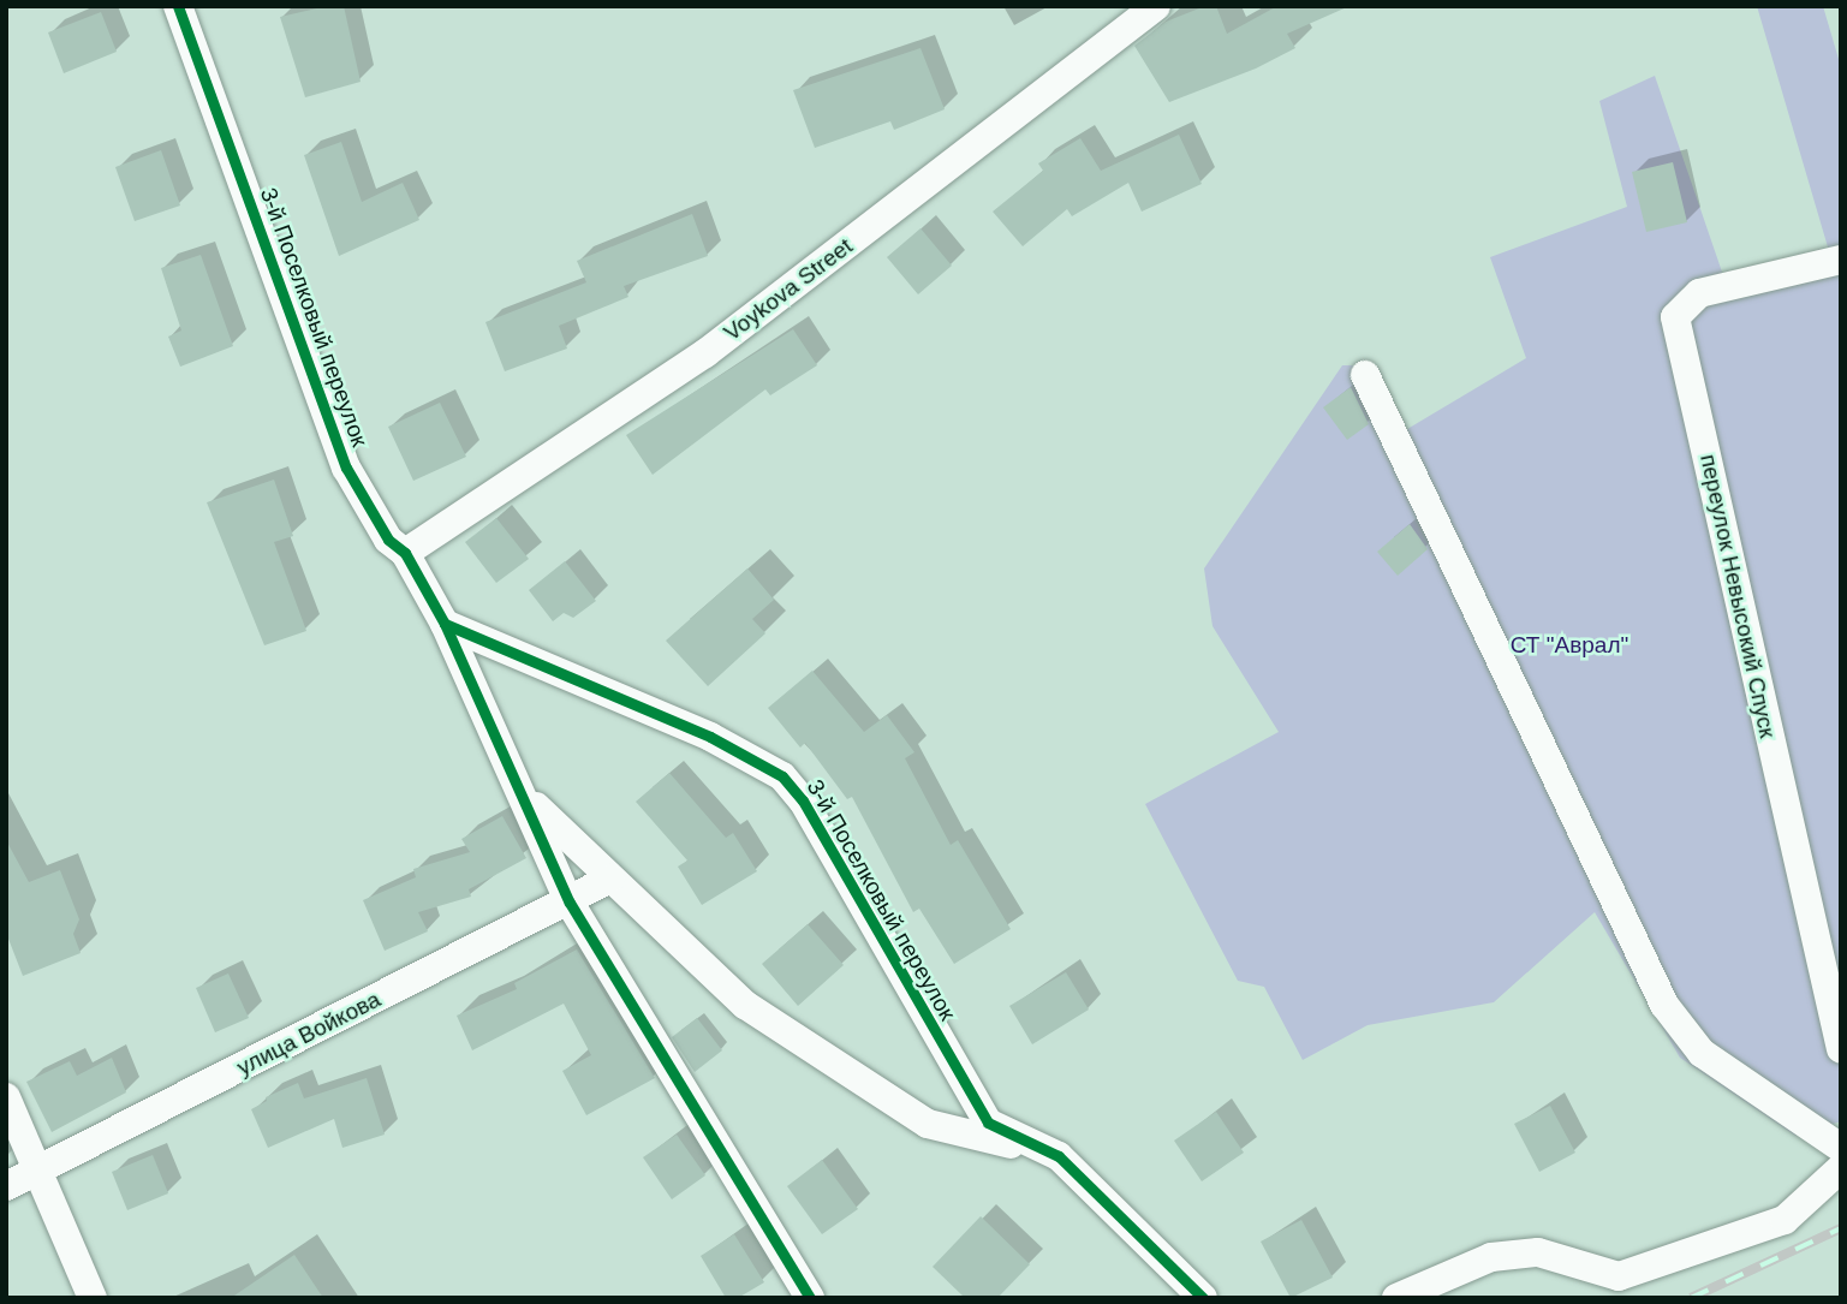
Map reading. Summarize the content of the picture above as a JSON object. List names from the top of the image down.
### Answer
{
  "streets": {
    "street": [
      "Voykova Street",
      "3-й Поселковый переулок",
      "переулок Невысокий Спуск",
      "улица Войкова"
    ]
  },
  "crossings": [
    ["Voykova Street", "3-й Поселковый переулок"],
    ["3-й Поселковый переулок", "улица Войкова"]
  ],
  "parks": ["СТ \"Аврал\""]
}
